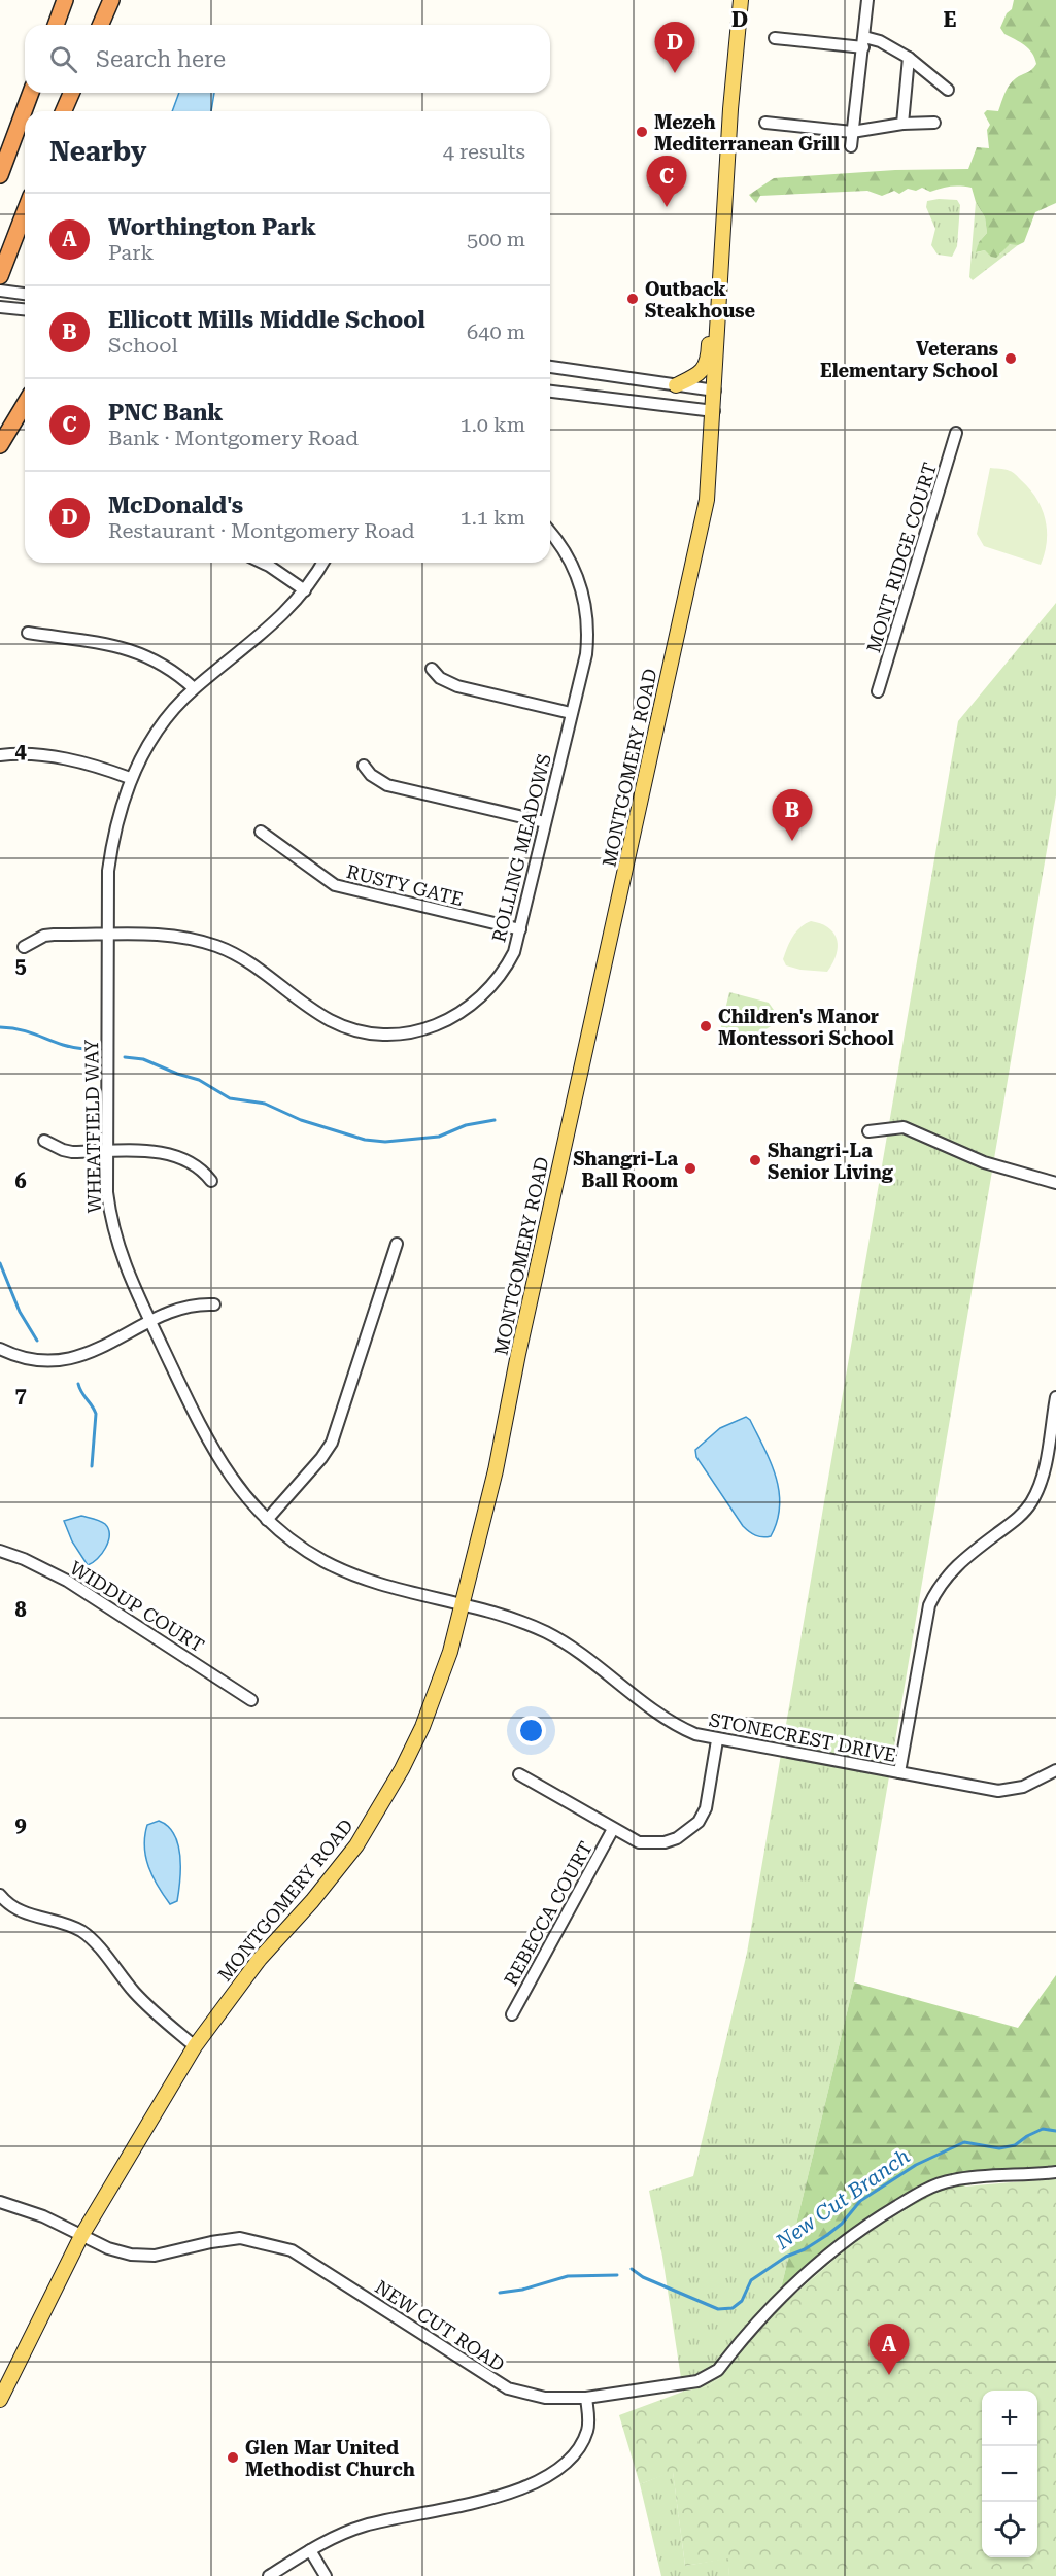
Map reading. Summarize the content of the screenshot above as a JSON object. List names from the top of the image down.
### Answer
{
  "streets": {
    "main road": ["MONTGOMERY ROAD"],
    "street": [
      "MONT RIDGE COURT",
      "ROLLING MEADOWS",
      "RUSTY GATE",
      "WHEATFIELD WAY",
      "WIDDUP COURT",
      "STONECREST DRIVE",
      "REBECCA COURT",
      "NEW CUT ROAD"
    ]
  },
  "crossings": [
    ["MONTGOMERY ROAD", "WHEATFIELD WAY"],
    ["MONTGOMERY ROAD", "STONECREST DRIVE"],
    ["MONTGOMERY ROAD", "NEW CUT ROAD"],
    ["ROLLING MEADOWS", "RUSTY GATE"],
    ["ROLLING MEADOWS", "WHEATFIELD WAY"],
    ["WHEATFIELD WAY", "STONECREST DRIVE"]
  ],
  "water": ["New Cut Branch"],
  "places": [
    "Mezeh Mediterranean Grill",
    "Outback Steakhouse",
    "Veterans Elementary School",
    "Children's Manor Montessori School",
    "Shangri-La Senior Living",
    "Shangri-La Ball Room",
    "Glen Mar United Methodist Church"
  ],
  "page": {
    "pins": [
      "D",
      "C",
      "B",
      "A"
    ],
    "search": "Search here",
    "heading": ["Nearby", "4 results"],
    "list": [
      {
        "mark": "A",
        "name": "Worthington Park",
        "note": "Park",
        "value": "500 m"
      },
      {
        "mark": "B",
        "name": "Ellicott Mills Middle School",
        "note": "School",
        "value": "640 m"
      },
      {
        "mark": "C",
        "name": "PNC Bank",
        "note": "Bank · Montgomery Road",
        "value": "1.0 km"
      },
      {
        "mark": "D",
        "name": "McDonald's",
        "note": "Restaurant · Montgomery Road",
        "value": "1.1 km"
      }
    ],
    "map_buttons": ["+", "−"]
  },
  "grid": {
    "columns": ["D", "E"],
    "rows": [
      "4",
      "5",
      "6",
      "7",
      "8",
      "9"
    ]
  }
}
